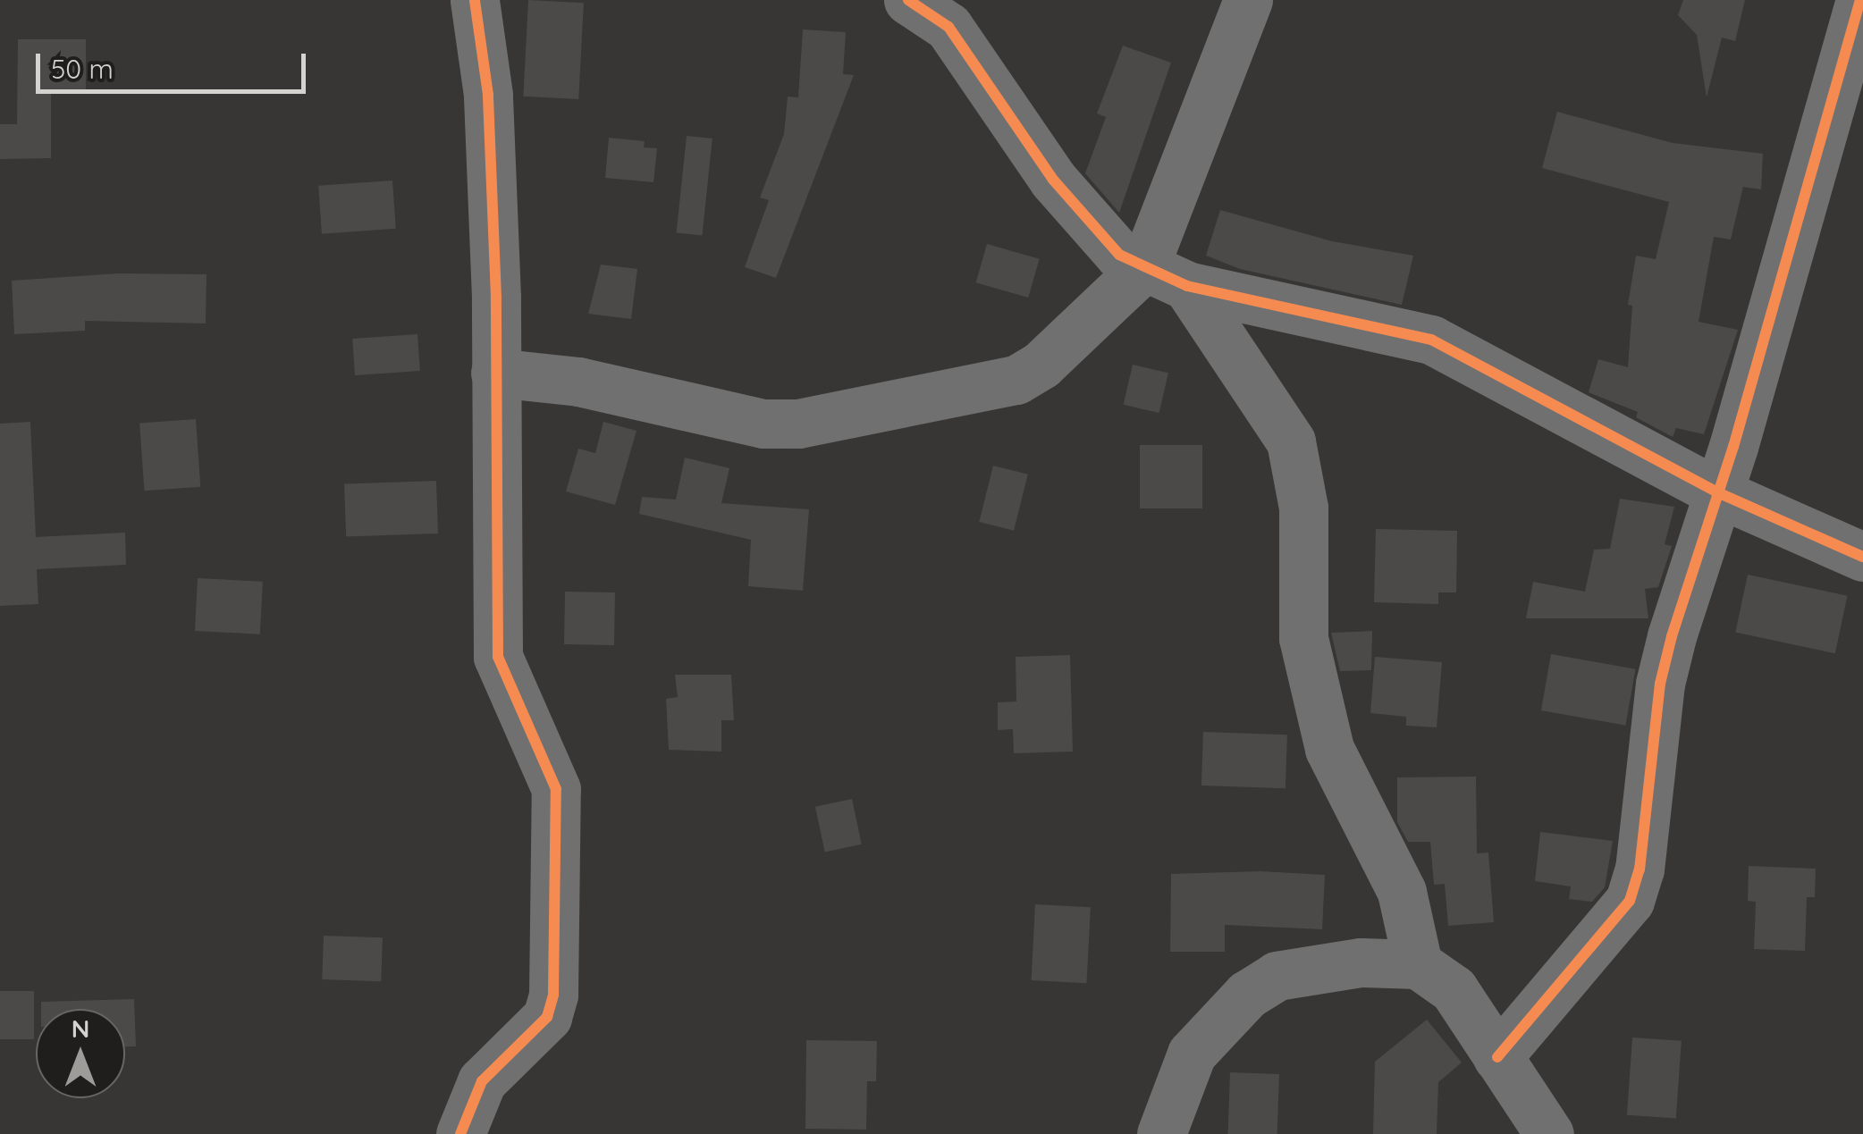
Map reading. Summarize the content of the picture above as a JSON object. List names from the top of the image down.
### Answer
{
  "scale_bar": "50 m",
  "north": "top"
}
